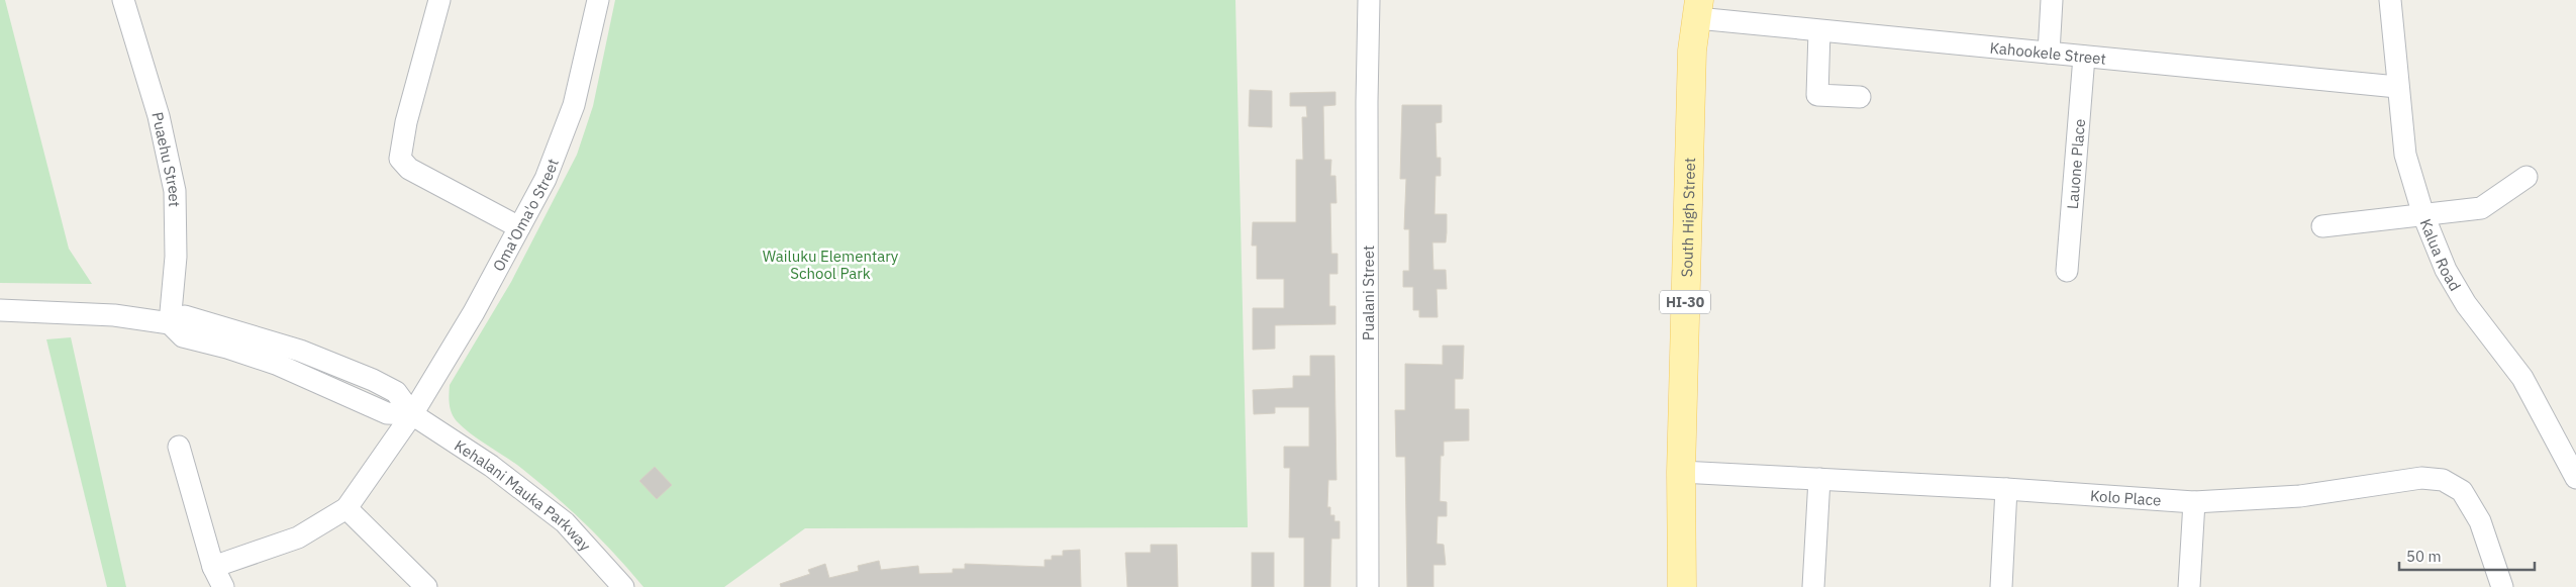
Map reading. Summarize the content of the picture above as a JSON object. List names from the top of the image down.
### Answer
{
  "streets": {
    "main road": ["South High Street", "HI-30"],
    "street": [
      "Kahookele Street",
      "Puaehu Street",
      "Lauone Place",
      "Oma'Oma'o Street",
      "Kalua Road",
      "Pualani Street",
      "Kehalani Mauka Parkway",
      "Kolo Place"
    ]
  },
  "crossings": [
    ["Kahookele Street", "Lauone Place"],
    ["Kahookele Street", "South High Street"],
    ["Kahookele Street", "Kalua Road"],
    ["Puaehu Street", "Kehalani Mauka Parkway"],
    ["Oma'Oma'o Street", "Kehalani Mauka Parkway"],
    ["South High Street", "Kolo Place"]
  ],
  "parks": ["Wailuku Elementary School Park"],
  "scale_bar": "50 m"
}
